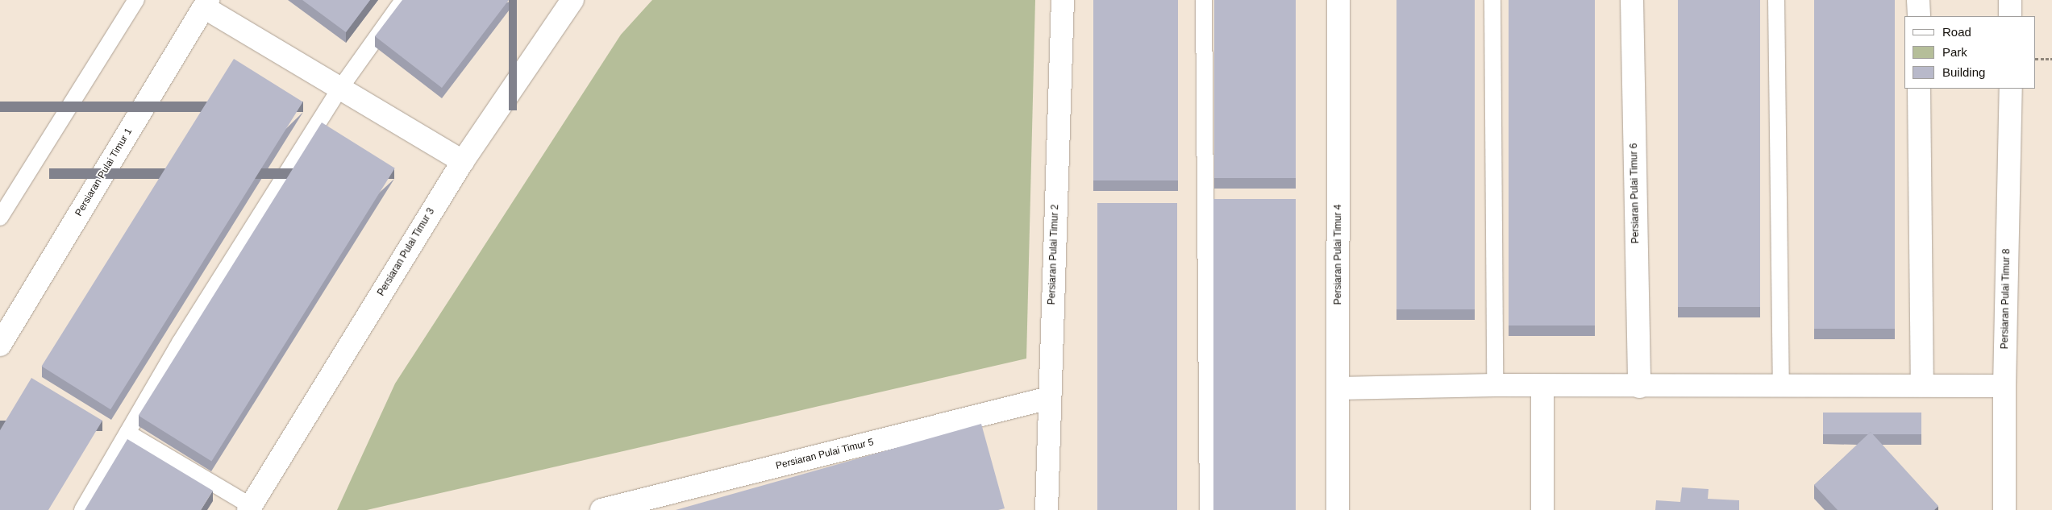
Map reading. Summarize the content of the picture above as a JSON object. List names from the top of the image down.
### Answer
{
  "streets": {
    "street": [
      "Persiaran Pulai Timur 1",
      "Persiaran Pulai Timur 6",
      "Persiaran Pulai Timur 3",
      "Persiaran Pulai Timur 2",
      "Persiaran Pulai Timur 4",
      "Persiaran Pulai Timur 8",
      "Persiaran Pulai Timur 5"
    ]
  },
  "crossings": [
    ["Persiaran Pulai Timur 2", "Persiaran Pulai Timur 5"]
  ],
  "legend": ["Road", "Park", "Building"]
}
